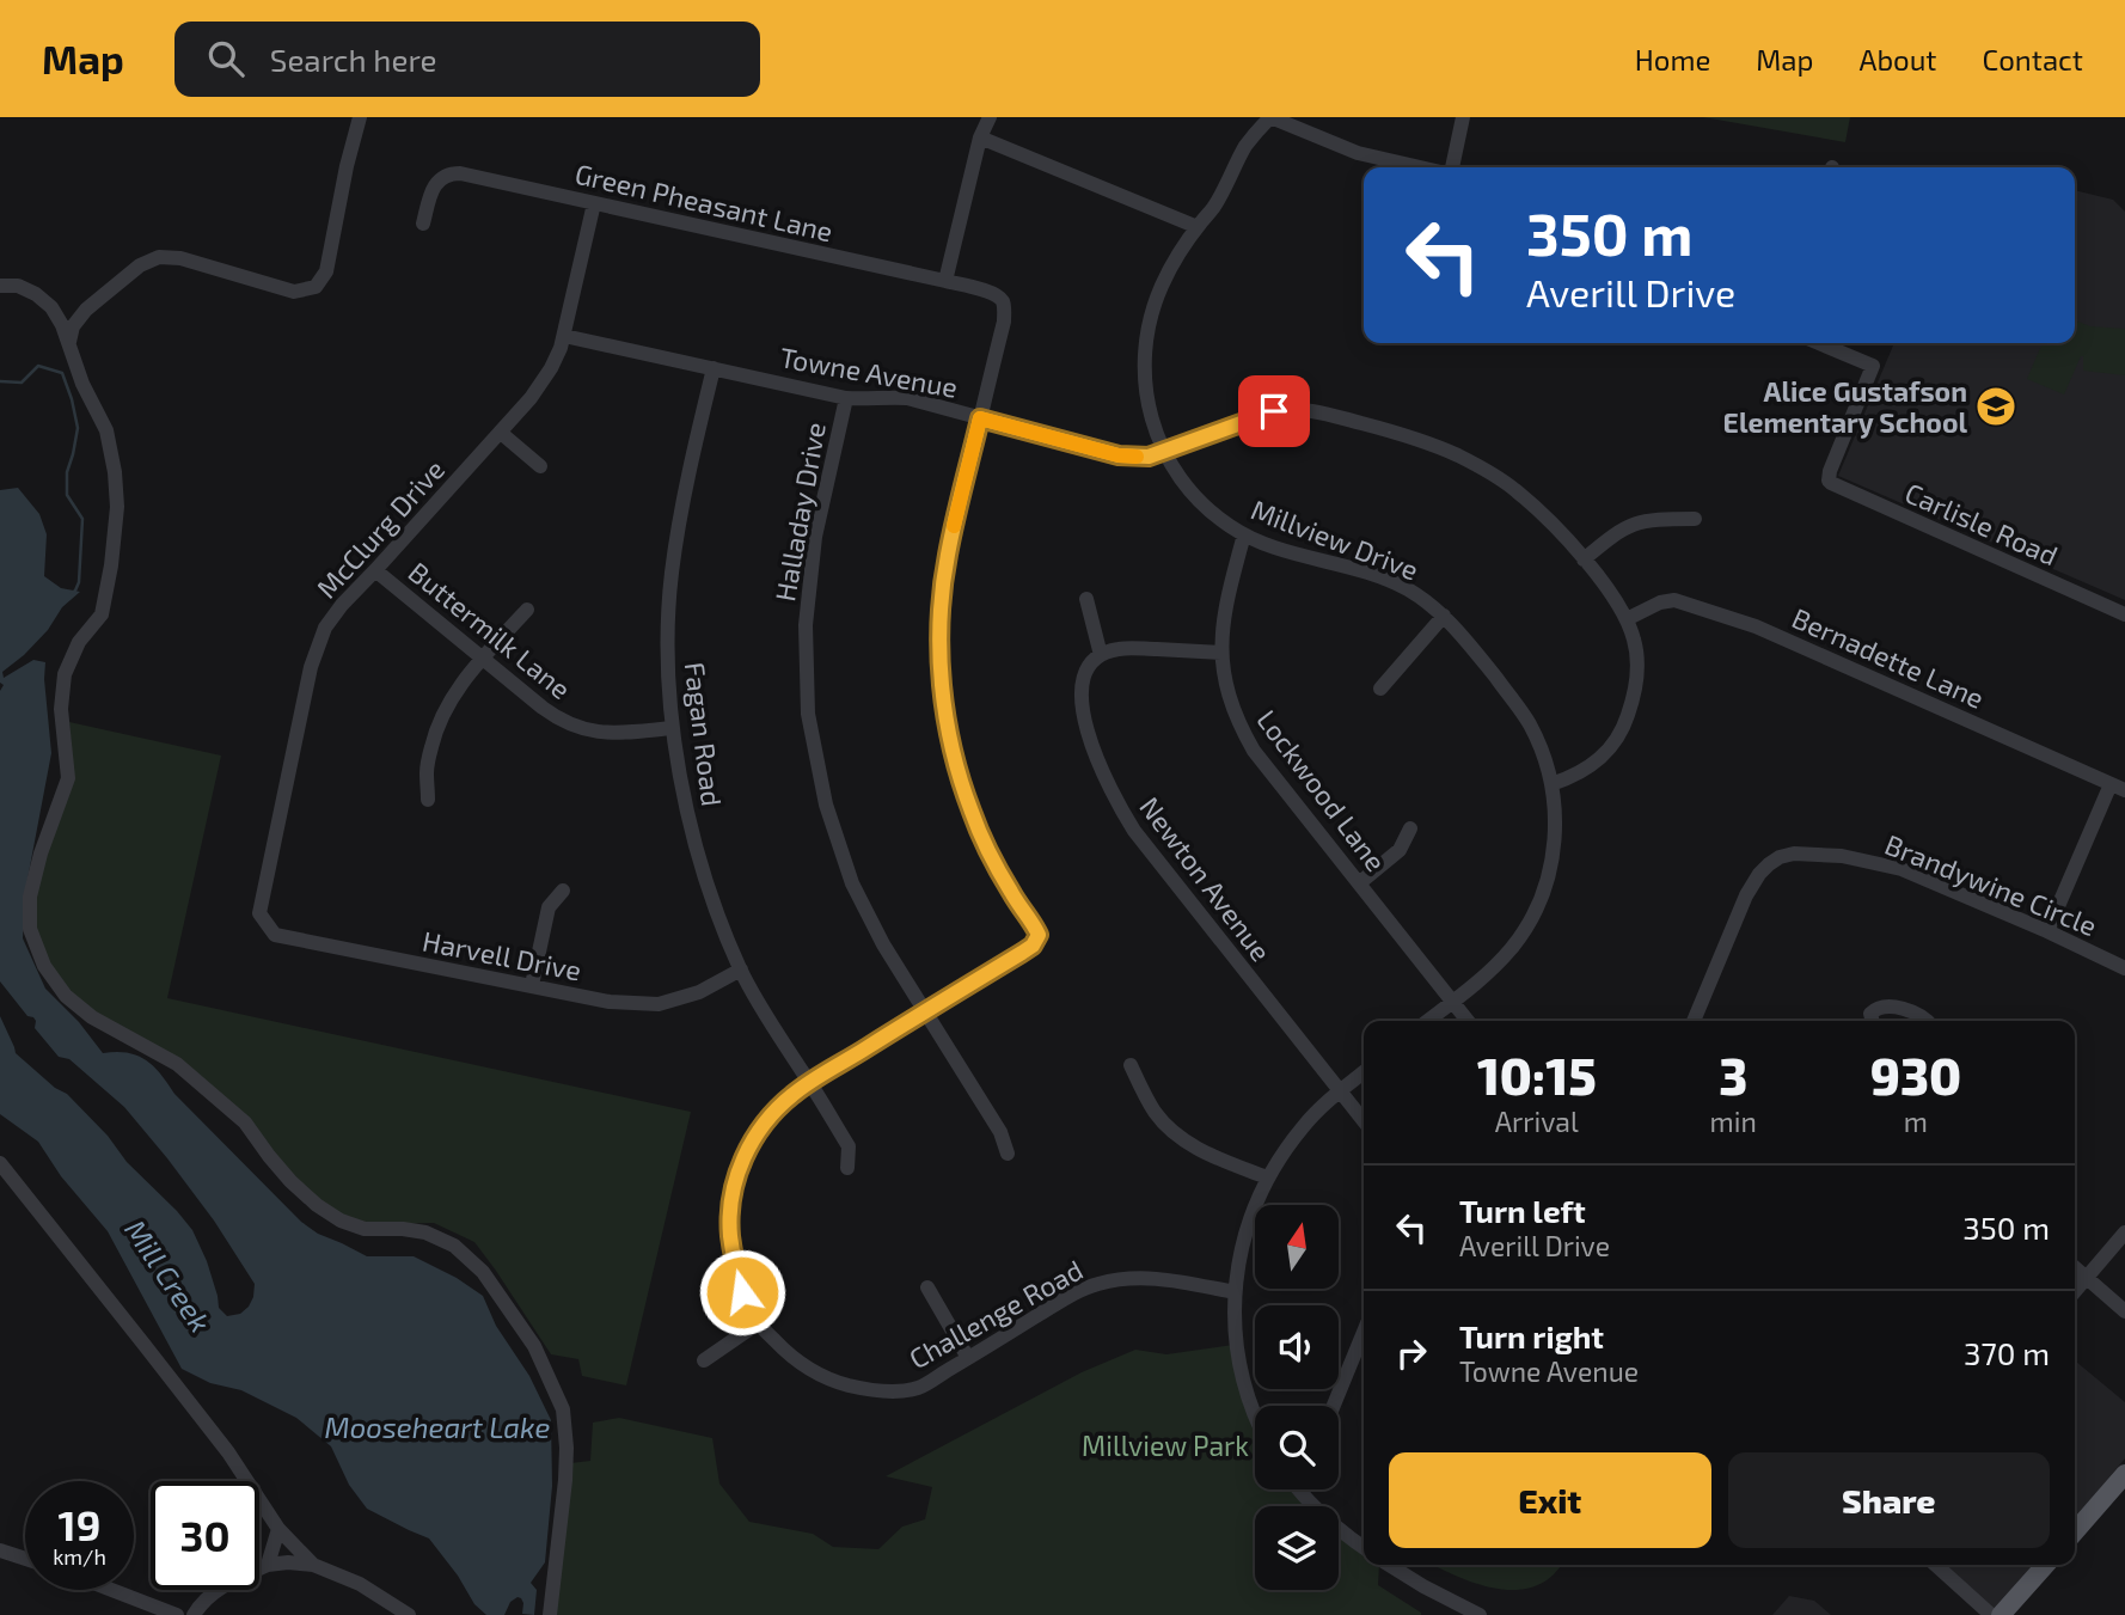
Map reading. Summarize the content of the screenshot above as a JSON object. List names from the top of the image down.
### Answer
{
  "streets": {
    "street": [
      "Green Pheasant Lane",
      "Towne Avenue",
      "Halladay Drive",
      "Carlisle Road",
      "McClurg Drive",
      "Millview Drive",
      "Buttermilk Lane",
      "Bernadette Lane",
      "Fagan Road",
      "Lockwood Lane",
      "Newton Avenue",
      "Brandywine Circle",
      "Harvell Drive",
      "Challenge Road"
    ]
  },
  "crossings": [
    ["Green Pheasant Lane", "Towne Avenue"],
    ["Green Pheasant Lane", "McClurg Drive"],
    ["Green Pheasant Lane", "Challenge Road"],
    ["Towne Avenue", "Halladay Drive"],
    ["Towne Avenue", "McClurg Drive"],
    ["Towne Avenue", "Millview Drive"],
    ["Towne Avenue", "Bernadette Lane"],
    ["Towne Avenue", "Fagan Road"],
    ["Towne Avenue", "Challenge Road"],
    ["Halladay Drive", "Challenge Road"],
    ["McClurg Drive", "Buttermilk Lane"],
    ["McClurg Drive", "Harvell Drive"],
    ["Millview Drive", "Lockwood Lane"],
    ["Buttermilk Lane", "Fagan Road"],
    ["Fagan Road", "Harvell Drive"],
    ["Fagan Road", "Challenge Road"]
  ],
  "water": ["Mill Creek", "Mooseheart Lake"],
  "parks": ["Millview Park"],
  "places": {
    "school or university": ["Alice Gustafson Elementary School"]
  },
  "north": "top",
  "page": {
    "header": "Map",
    "search": "Search here",
    "nav": [
      "Home",
      "Map",
      "About",
      "Contact"
    ],
    "turn": ["350 m", "Averill Drive"],
    "eta": [
      "10:15",
      "Arrival",
      "3",
      "min",
      "930",
      "m"
    ],
    "list": [
      {
        "name": "Turn left",
        "note": "Averill Drive",
        "value": "350 m"
      },
      {
        "name": "Turn right",
        "note": "Towne Avenue",
        "value": "370 m"
      }
    ],
    "buttons": ["Exit", "Share"],
    "speed": "19 km/h",
    "limit": "30"
  }
}
